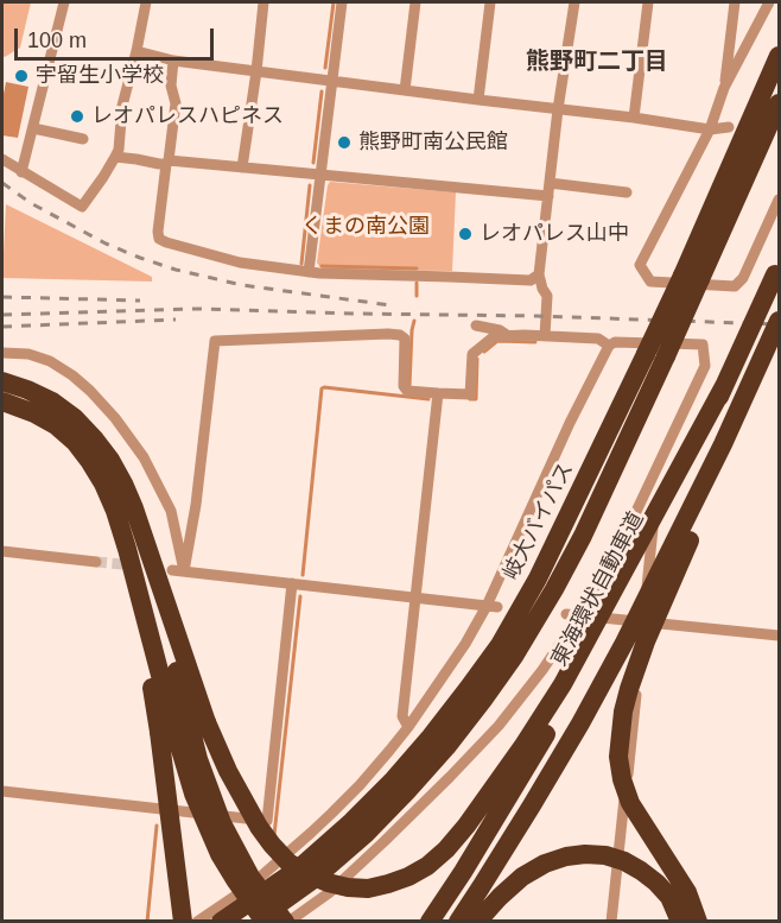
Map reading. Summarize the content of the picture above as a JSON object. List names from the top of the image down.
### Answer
{
  "streets": {
    "highway": ["岐大バイパス", "東海環状自動車道"]
  },
  "districts": ["熊野町二丁目"],
  "parks": ["くまの南公園"],
  "places": [
    "宇留生小学校",
    "レオパレスハピネス",
    "熊野町南公民館",
    "レオパレス山中"
  ],
  "scale_bar": "100 m"
}
